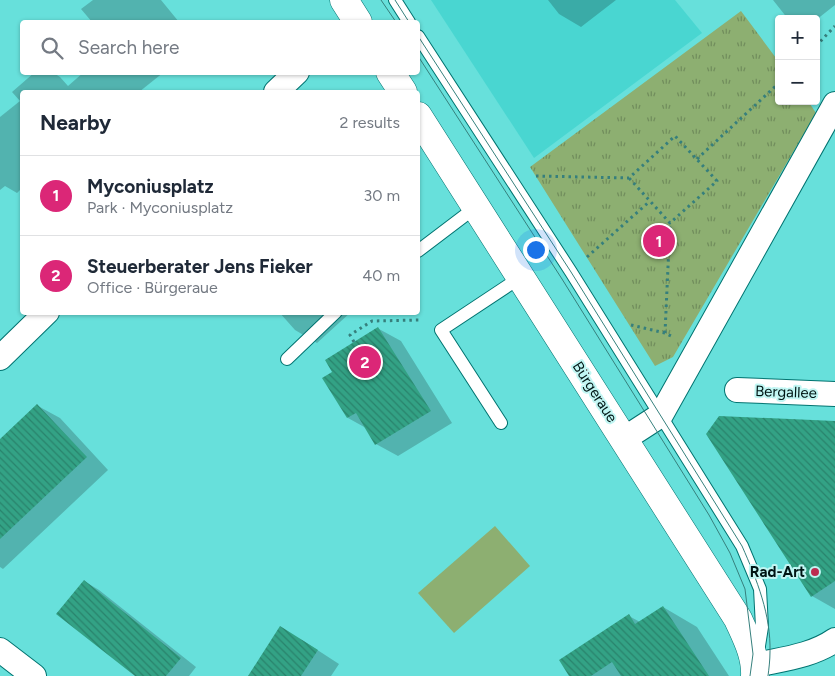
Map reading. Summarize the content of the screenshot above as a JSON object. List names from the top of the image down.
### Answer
{
  "streets": {
    "street": ["Bürgeraue", "Bergallee"]
  },
  "places": ["Rad-Art"],
  "page": {
    "map_buttons": ["+", "−"],
    "search": "Search here",
    "heading": ["Nearby", "2 results"],
    "list": [
      {
        "mark": "1",
        "name": "Myconiusplatz",
        "note": "Park · Myconiusplatz",
        "value": "30 m"
      },
      {
        "mark": "2",
        "name": "Steuerberater Jens Fieker",
        "note": "Office · Bürgeraue",
        "value": "40 m"
      }
    ],
    "pins": ["1", "2"]
  }
}
